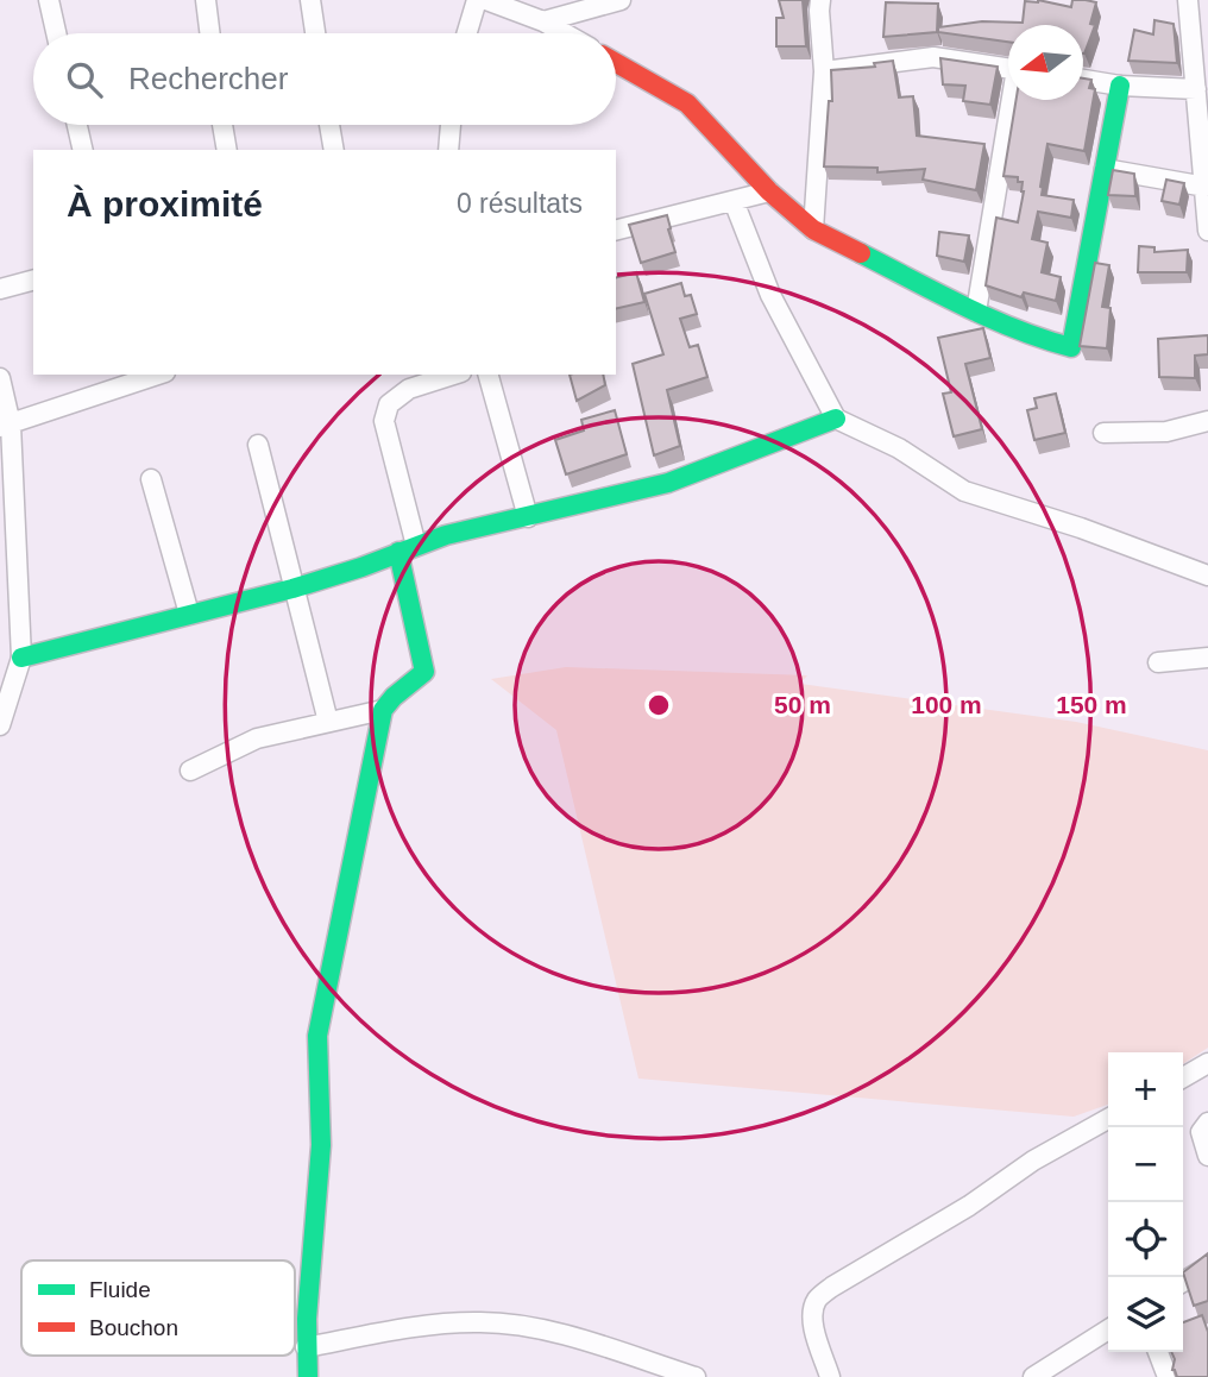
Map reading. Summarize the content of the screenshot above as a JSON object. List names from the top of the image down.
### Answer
{
  "legend": ["Fluide", "Bouchon"],
  "north": "left",
  "page": {
    "search": "Rechercher",
    "heading": ["À proximité", "0 résultats"],
    "map_buttons": ["+", "−"]
  },
  "rings": ["50 m", "100 m", "150 m"]
}
